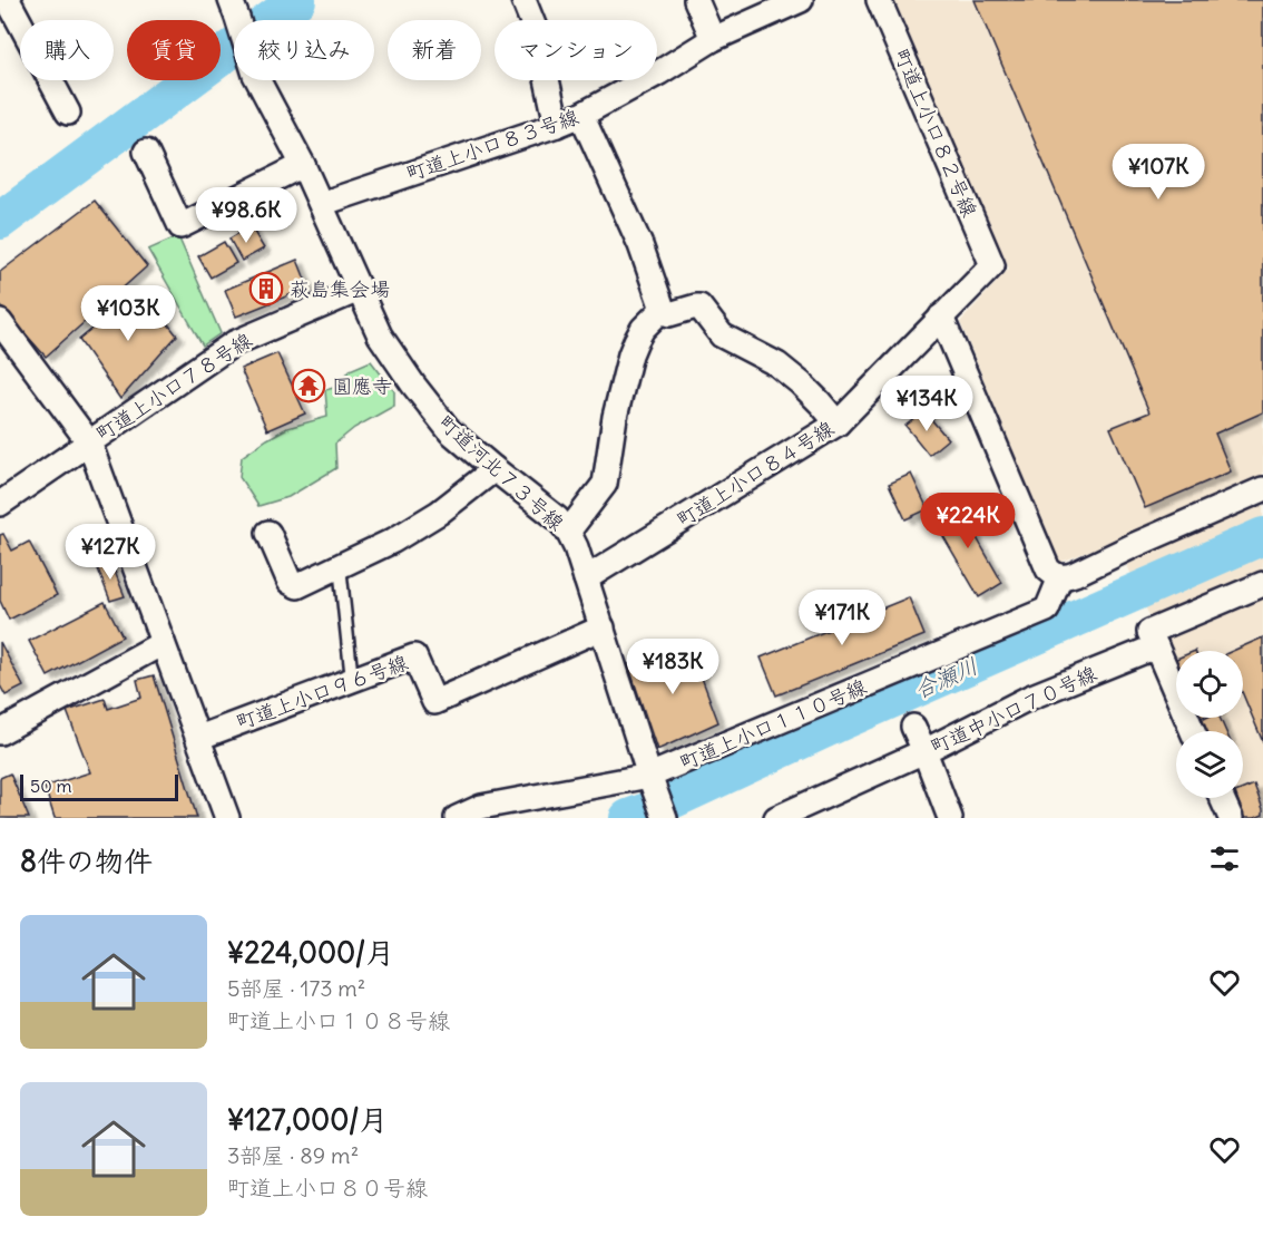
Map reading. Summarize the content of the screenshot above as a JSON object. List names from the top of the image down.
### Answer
{
  "streets": {
    "street": [
      "町道上小口８２号線",
      "町道上小口８３号線",
      "町道上小口７８号線",
      "町道河北７３号線",
      "町道上小口８４号線",
      "町道上小口９６号線",
      "町道中小口７０号線",
      "町道上小口１１０号線"
    ]
  },
  "crossings": [
    ["町道上小口８２号線", "町道上小口８４号線"],
    ["町道上小口８３号線", "町道河北７３号線"],
    ["町道上小口７８号線", "町道河北７３号線"],
    ["町道河北７３号線", "町道上小口８４号線"],
    ["町道河北７３号線", "町道上小口９６号線"],
    ["町道河北７３号線", "町道上小口１１０号線"]
  ],
  "water": ["合瀬川"],
  "places": {
    "building": ["萩島集会場"],
    "temple": ["圓應寺"]
  },
  "scale_bar": "50 m",
  "page": {
    "chip": [
      "購入",
      "賃貸",
      "絞り込み",
      "新着",
      "マンション"
    ],
    "price": [
      "¥107K",
      "¥98.6K",
      "¥103K",
      "¥134K",
      "¥224K",
      "¥127K",
      "¥171K",
      "¥183K"
    ],
    "scale": "50 m",
    "heading": "8件の物件",
    "list": [
      {
        "name": "¥224,000/月",
        "note": "5部屋 · 173 m² · 町道上小口１０８号線"
      },
      {
        "name": "¥127,000/月",
        "note": "3部屋 · 89 m² · 町道上小口８０号線"
      }
    ]
  }
}
